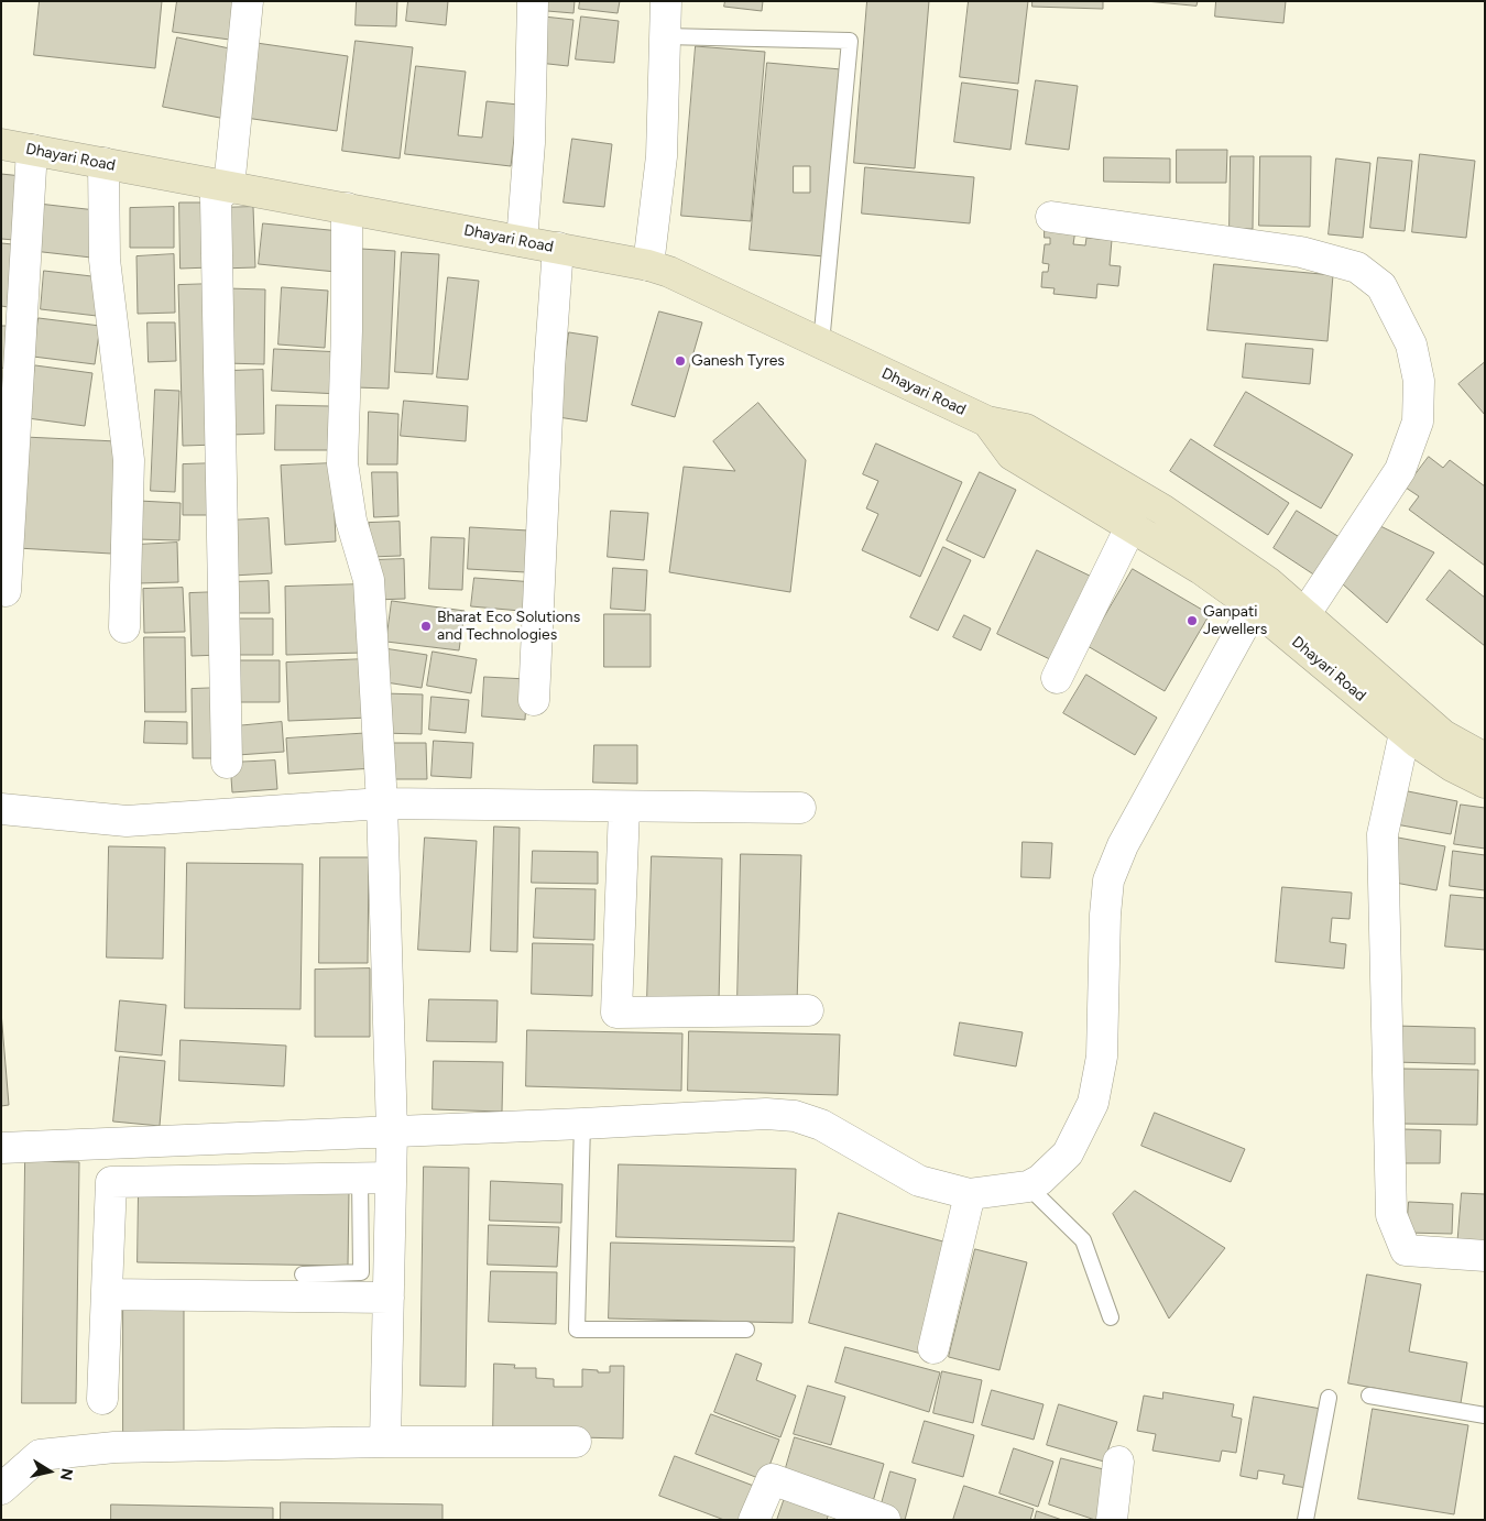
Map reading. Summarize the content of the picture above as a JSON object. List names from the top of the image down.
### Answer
{
  "streets": {
    "main road": ["Dhayari Road"]
  },
  "places": ["Ganesh Tyres", "Ganpati Jewellers", "Bharat Eco Solutions and Technologies"],
  "north": "right"
}
